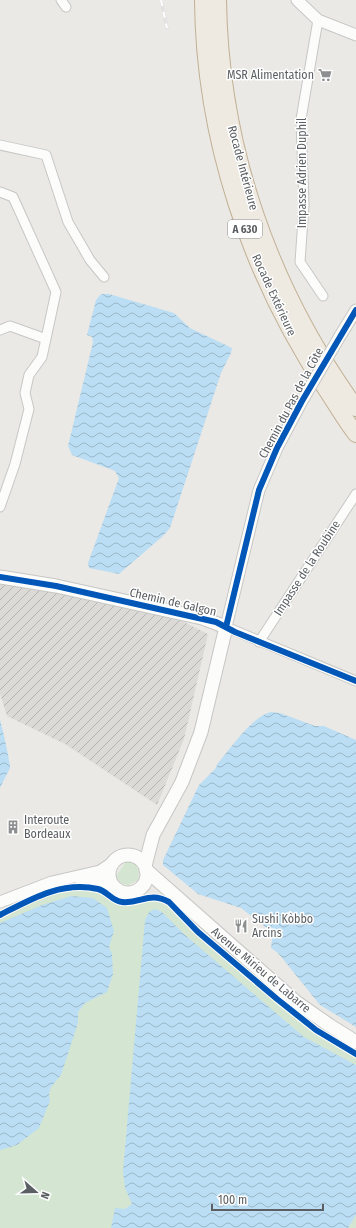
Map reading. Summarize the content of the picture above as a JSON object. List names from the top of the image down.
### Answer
{
  "streets": {
    "highway": ["Rocade Intérieure", "A 630", "Rocade Extérieure"],
    "main road": ["Chemin du Pas de la Côte", "Chemin de Galgon", "Avenue Mirieu de Labarre"],
    "street": ["Impasse Adrien Duphil", "Impasse de la Roubine"]
  },
  "crossings": [
    ["Chemin du Pas de la Côte", "Chemin de Galgon"],
    ["Chemin du Pas de la Côte", "Avenue Mirieu de Labarre"],
    ["Impasse de la Roubine", "Chemin de Galgon"]
  ],
  "places": {
    "supermarket": ["MSR Alimentation"],
    "building": ["Interoute Bordeaux"],
    "restaurant": ["Sushi Kòbbo Arcins"]
  },
  "scale_bar": "100 m",
  "north": "right"
}
